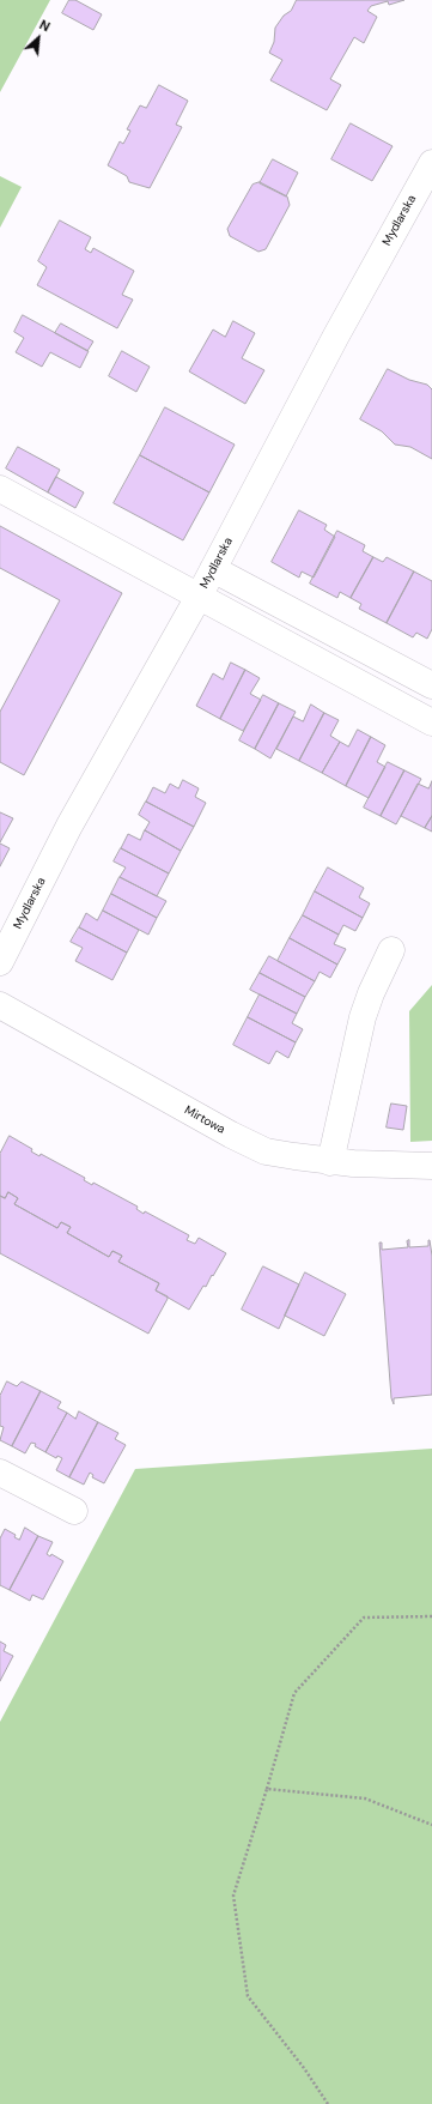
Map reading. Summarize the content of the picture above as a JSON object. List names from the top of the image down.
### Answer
{
  "streets": {
    "street": ["Mydlarska", "Mirtowa"]
  },
  "north": "top right"
}
